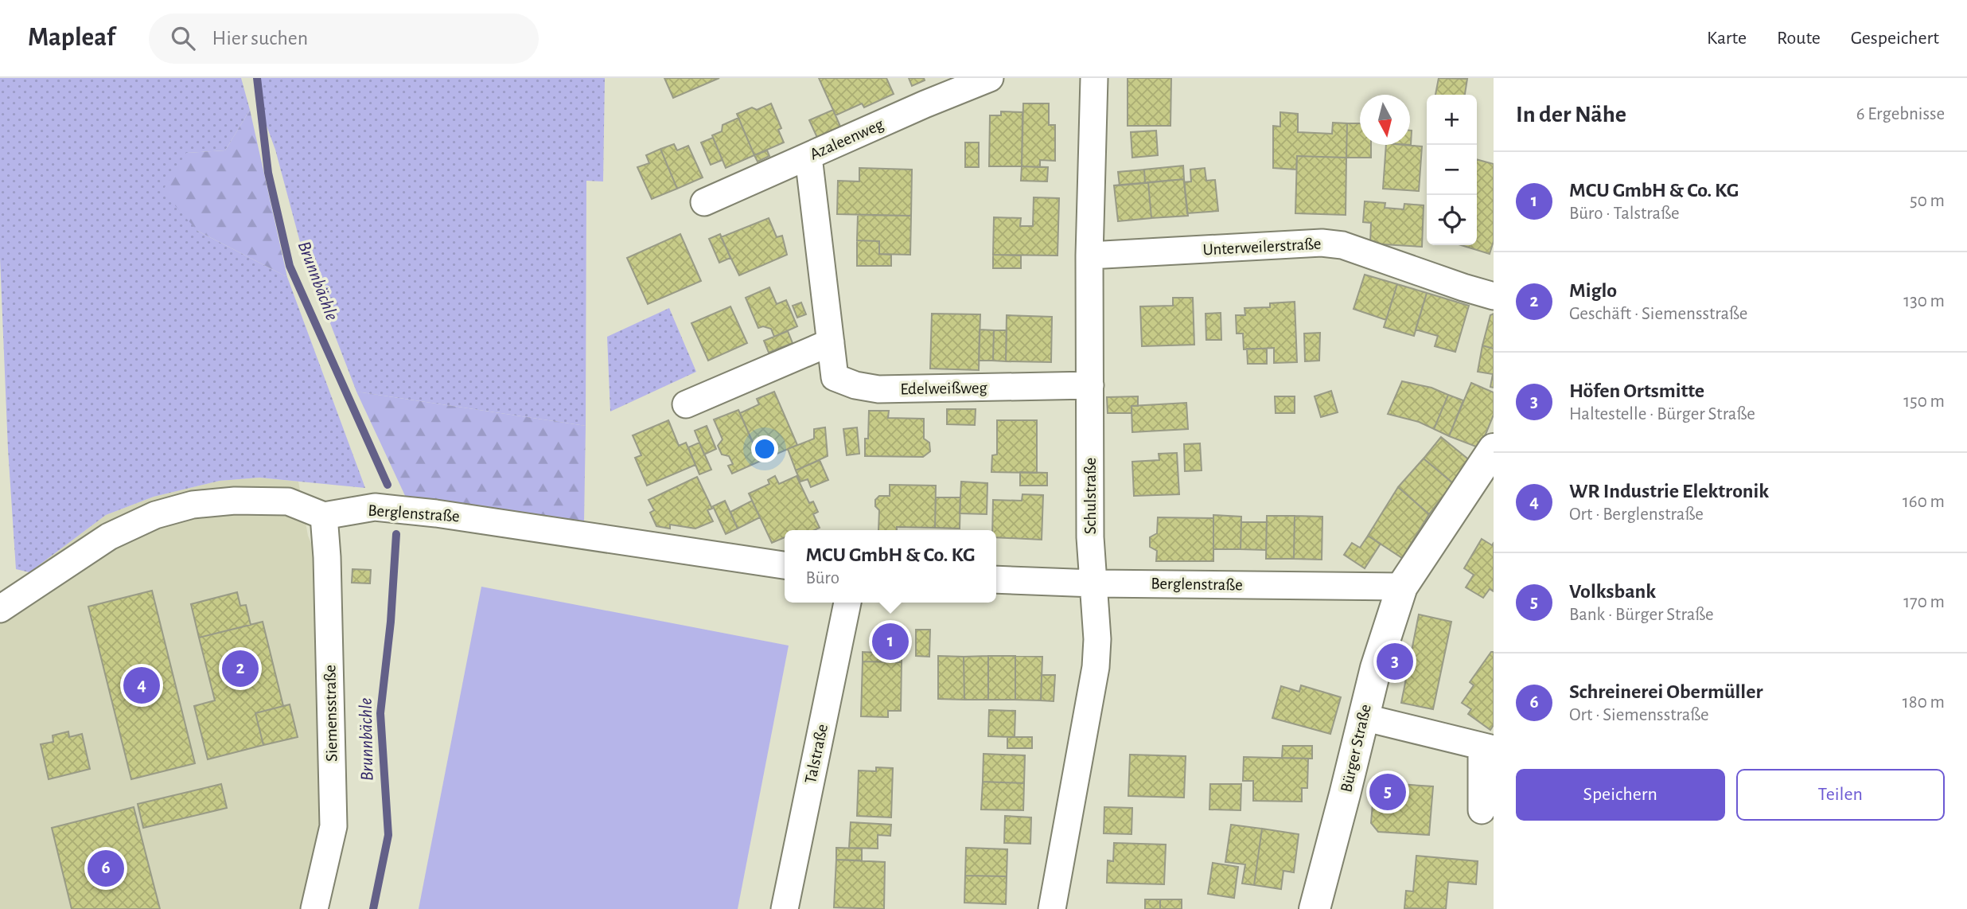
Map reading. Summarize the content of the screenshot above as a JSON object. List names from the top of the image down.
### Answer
{
  "streets": {
    "street": [
      "Azaleenweg",
      "Unterweilerstraße",
      "Edelweißweg",
      "Schulstraße",
      "Berglenstraße",
      "Siemensstraße",
      "Bürger Straße",
      "Talstraße"
    ]
  },
  "crossings": [
    ["Azaleenweg", "Edelweißweg"],
    ["Unterweilerstraße", "Schulstraße"],
    ["Edelweißweg", "Schulstraße"],
    ["Schulstraße", "Berglenstraße"],
    ["Berglenstraße", "Siemensstraße"],
    ["Berglenstraße", "Bürger Straße"]
  ],
  "water": ["Brunnbächle"],
  "north": "bottom",
  "page": {
    "header": "Mapleaf",
    "search": "Hier suchen",
    "nav": ["Karte", "Route", "Gespeichert"],
    "heading": ["In der Nähe", "6 Ergebnisse"],
    "map_buttons": ["+", "−"],
    "list": [
      {
        "mark": "1",
        "name": "MCU GmbH & Co. KG",
        "note": "Büro · Talstraße",
        "value": "50 m"
      },
      {
        "mark": "2",
        "name": "Miglo",
        "note": "Geschäft · Siemensstraße",
        "value": "130 m"
      },
      {
        "mark": "3",
        "name": "Höfen Ortsmitte",
        "note": "Haltestelle · Bürger Straße",
        "value": "150 m"
      },
      {
        "mark": "4",
        "name": "WR Industrie Elektronik",
        "note": "Ort · Berglenstraße",
        "value": "160 m"
      },
      {
        "mark": "5",
        "name": "Volksbank",
        "note": "Bank · Bürger Straße",
        "value": "170 m"
      },
      {
        "mark": "6",
        "name": "Schreinerei Obermüller",
        "note": "Ort · Siemensstraße",
        "value": "180 m"
      }
    ],
    "popup": ["MCU GmbH & Co. KG", "Büro"],
    "pins": [
      "1",
      "3",
      "2",
      "4",
      "5",
      "6"
    ],
    "buttons": ["Speichern", "Teilen"]
  }
}
